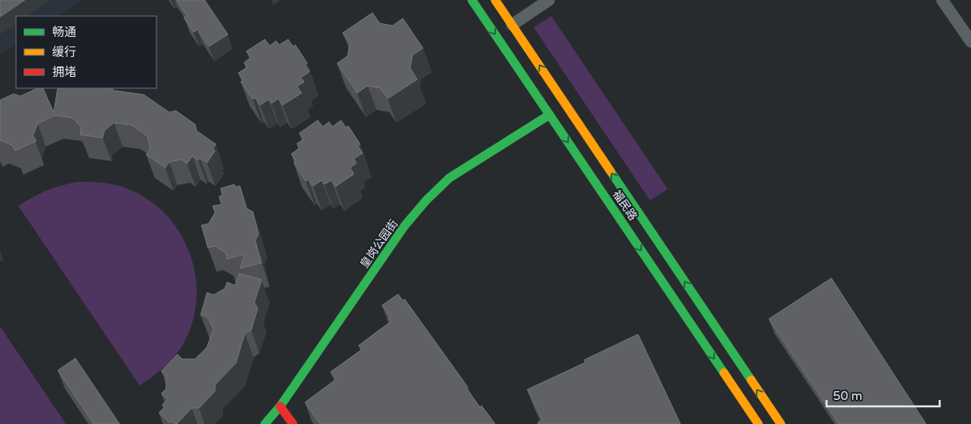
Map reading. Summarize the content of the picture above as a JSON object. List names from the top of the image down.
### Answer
{
  "streets": {
    "main road": ["福民路", "皇岗公园街"]
  },
  "crossings": [
    ["福民路", "皇岗公园街"]
  ],
  "legend": ["畅通", "缓行", "拥堵"],
  "scale_bar": "50 m"
}
